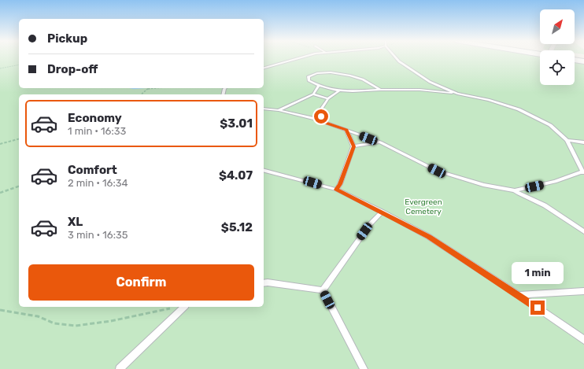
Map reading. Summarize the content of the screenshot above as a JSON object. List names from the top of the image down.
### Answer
{
  "parks": ["Evergreen Cemetery"],
  "north": "top right",
  "page": {
    "banner": ["Pickup", "Drop-off"],
    "list": [
      {
        "name": "Economy",
        "note": "1 min · 16:33",
        "value": "$3.01"
      },
      {
        "name": "Comfort",
        "note": "2 min · 16:34",
        "value": "$4.07"
      },
      {
        "name": "XL",
        "note": "3 min · 16:35",
        "value": "$5.12"
      }
    ],
    "buttons": "Confirm",
    "bubble": "1 min"
  }
}
